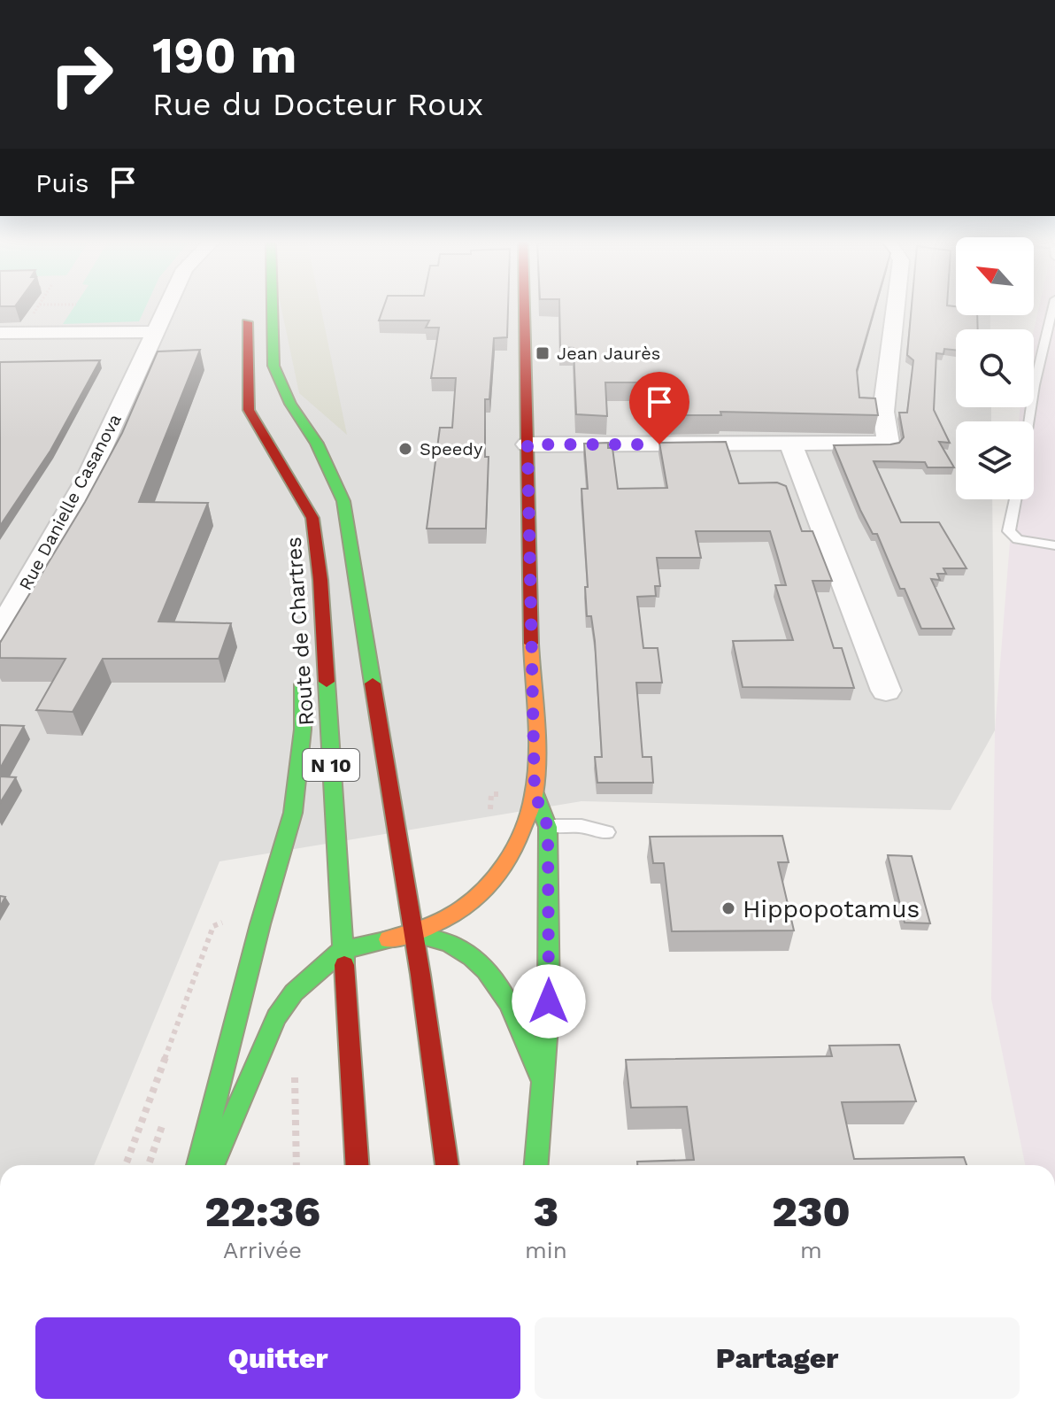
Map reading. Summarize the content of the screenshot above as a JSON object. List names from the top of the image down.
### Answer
{
  "streets": {
    "main road": ["Route de Chartres", "N 10"],
    "street": ["Rue Danielle Casanova"]
  },
  "places": {
    "transit": ["Jean Jaurès"],
    "other": ["Speedy", "Hippopotamus"]
  },
  "north": "top left",
  "page": {
    "turn": ["190 m", "Rue du Docteur Roux"],
    "then": "Puis",
    "eta": [
      "22:36",
      "Arrivée",
      "3",
      "min",
      "230",
      "m"
    ],
    "buttons": ["Quitter", "Partager"]
  }
}
